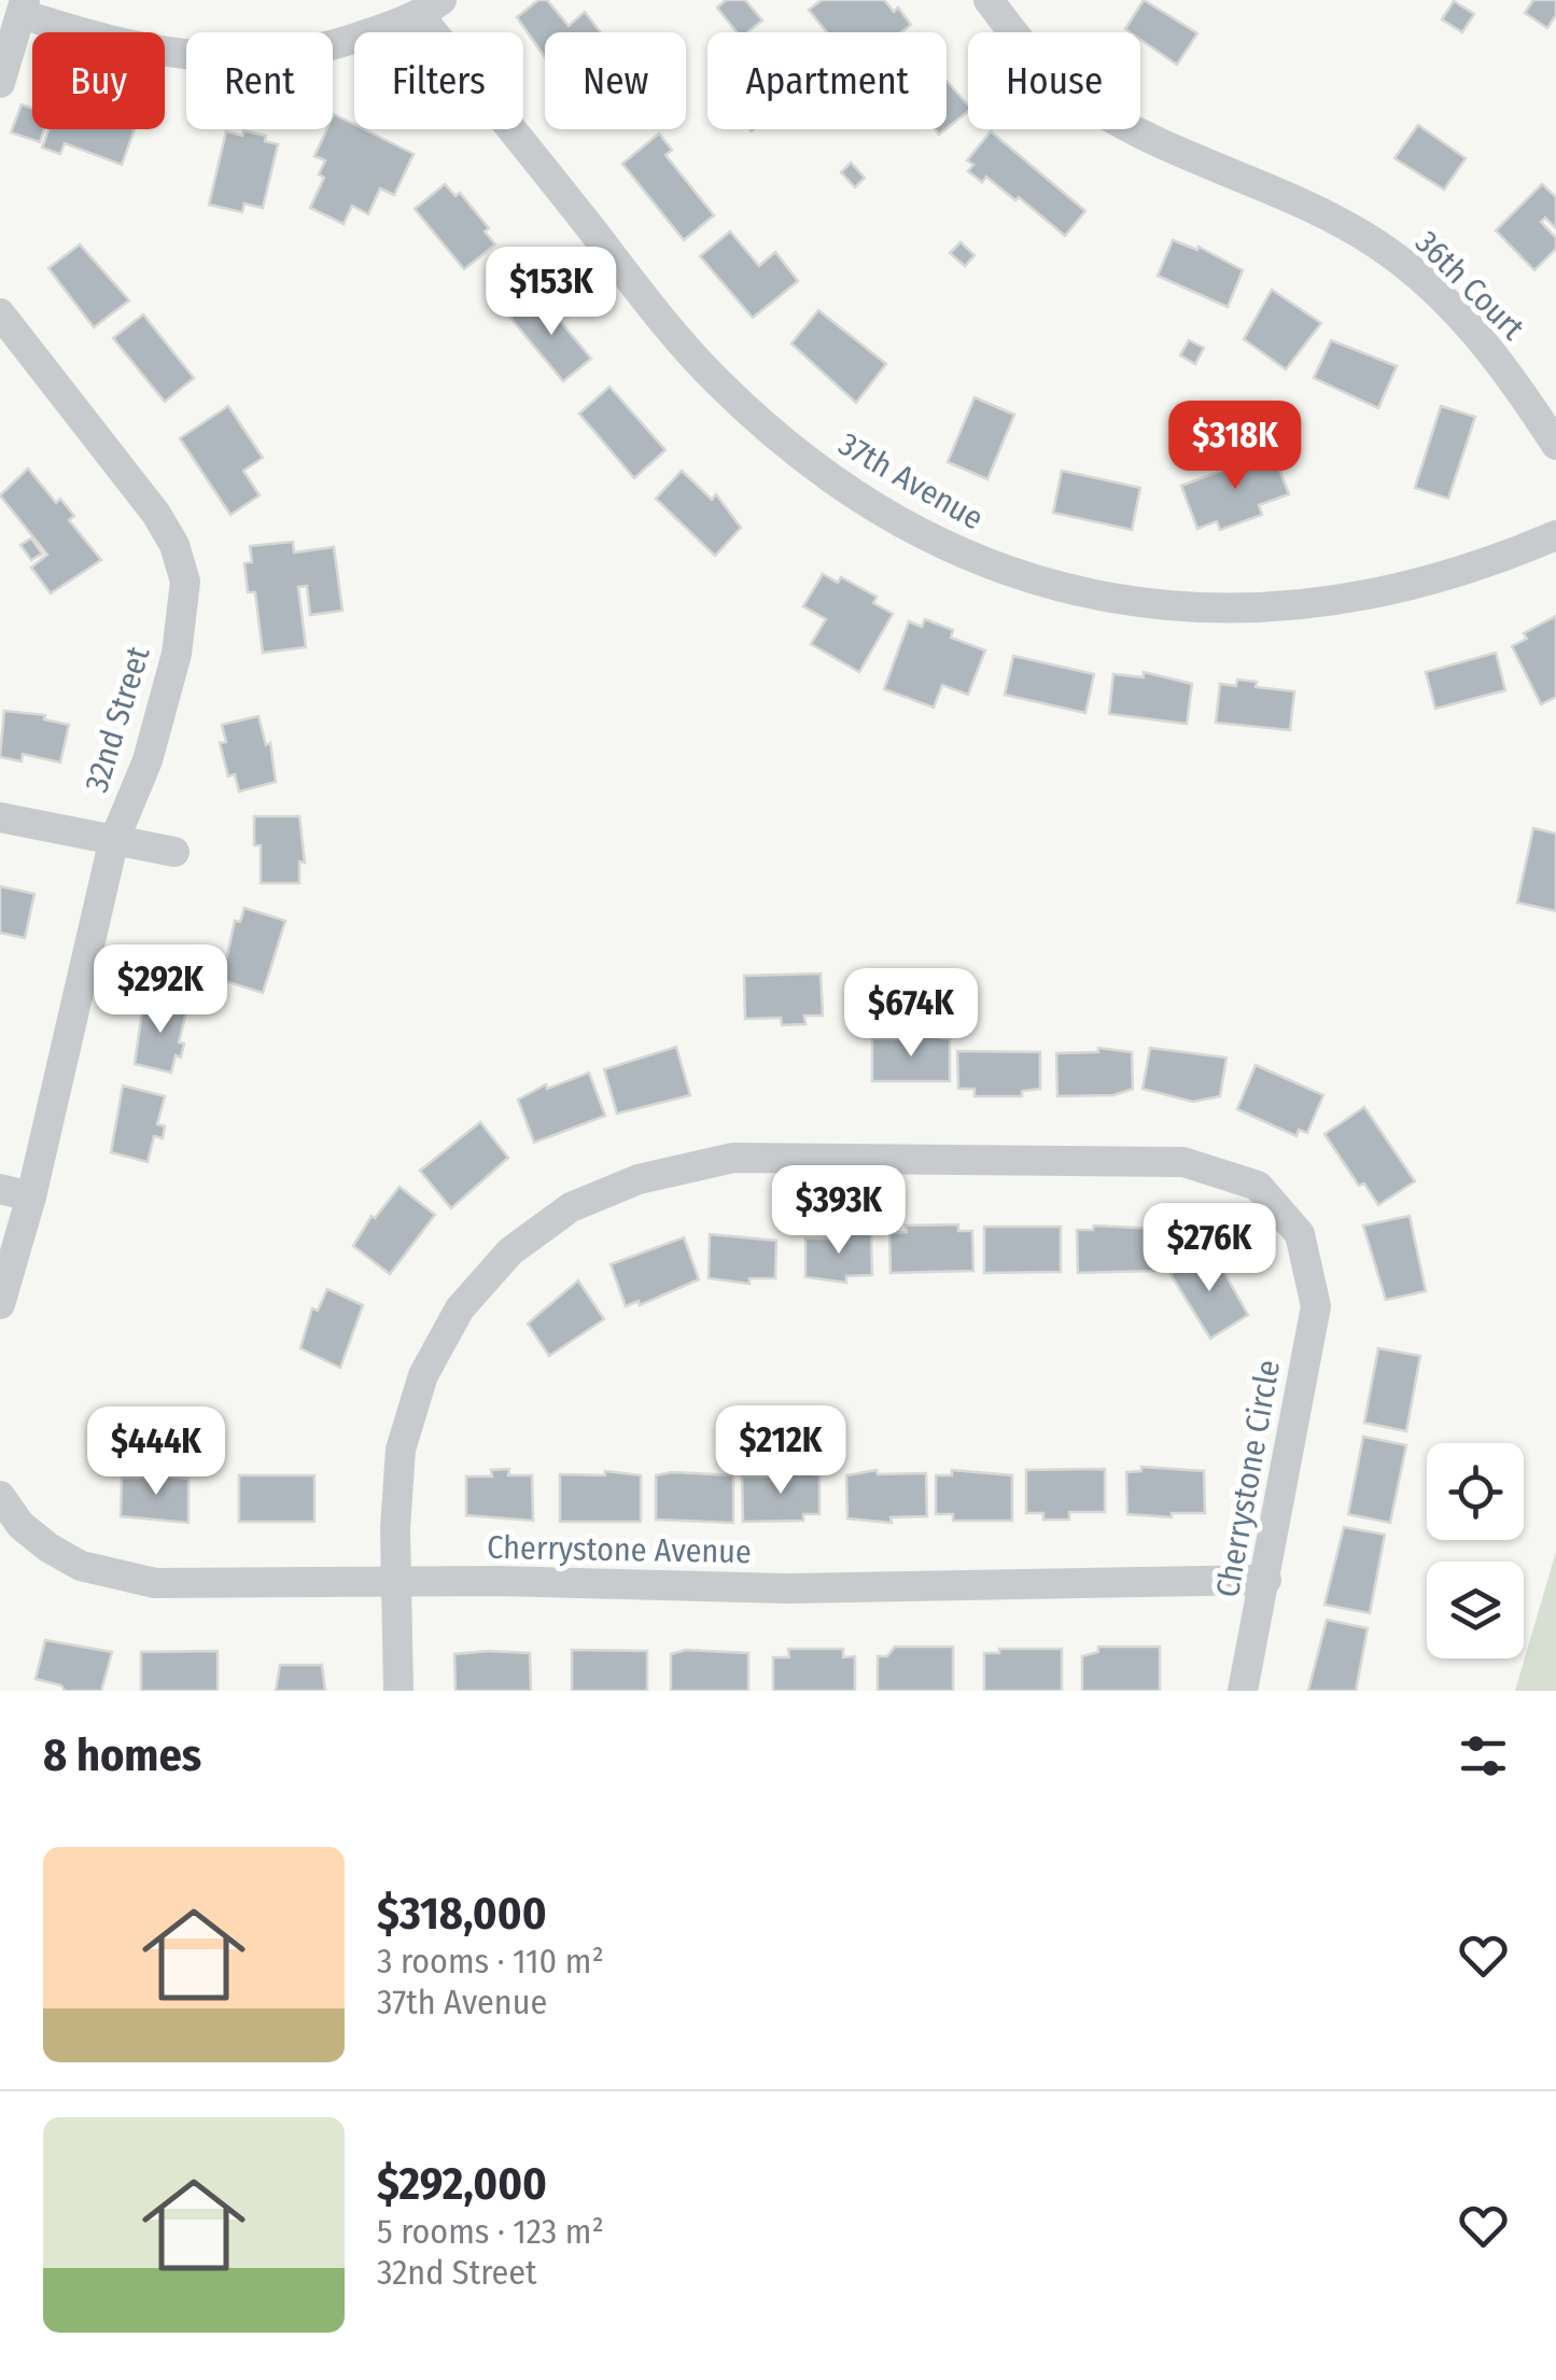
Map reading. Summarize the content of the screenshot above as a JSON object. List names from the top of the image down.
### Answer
{
  "streets": {
    "street": [
      "36th Court",
      "37th Avenue",
      "32nd Street",
      "Cherrystone Circle",
      "Cherrystone Avenue"
    ]
  },
  "crossings": [
    ["Cherrystone Circle", "Cherrystone Avenue"]
  ],
  "page": {
    "chip": [
      "Buy",
      "Rent",
      "Filters",
      "New",
      "Apartment",
      "House"
    ],
    "price": [
      "$153K",
      "$318K",
      "$292K",
      "$674K",
      "$393K",
      "$276K",
      "$212K",
      "$444K"
    ],
    "heading": "8 homes",
    "list": [
      {
        "name": "$318,000",
        "note": "3 rooms · 110 m² · 37th Avenue"
      },
      {
        "name": "$292,000",
        "note": "5 rooms · 123 m² · 32nd Street"
      }
    ]
  }
}
